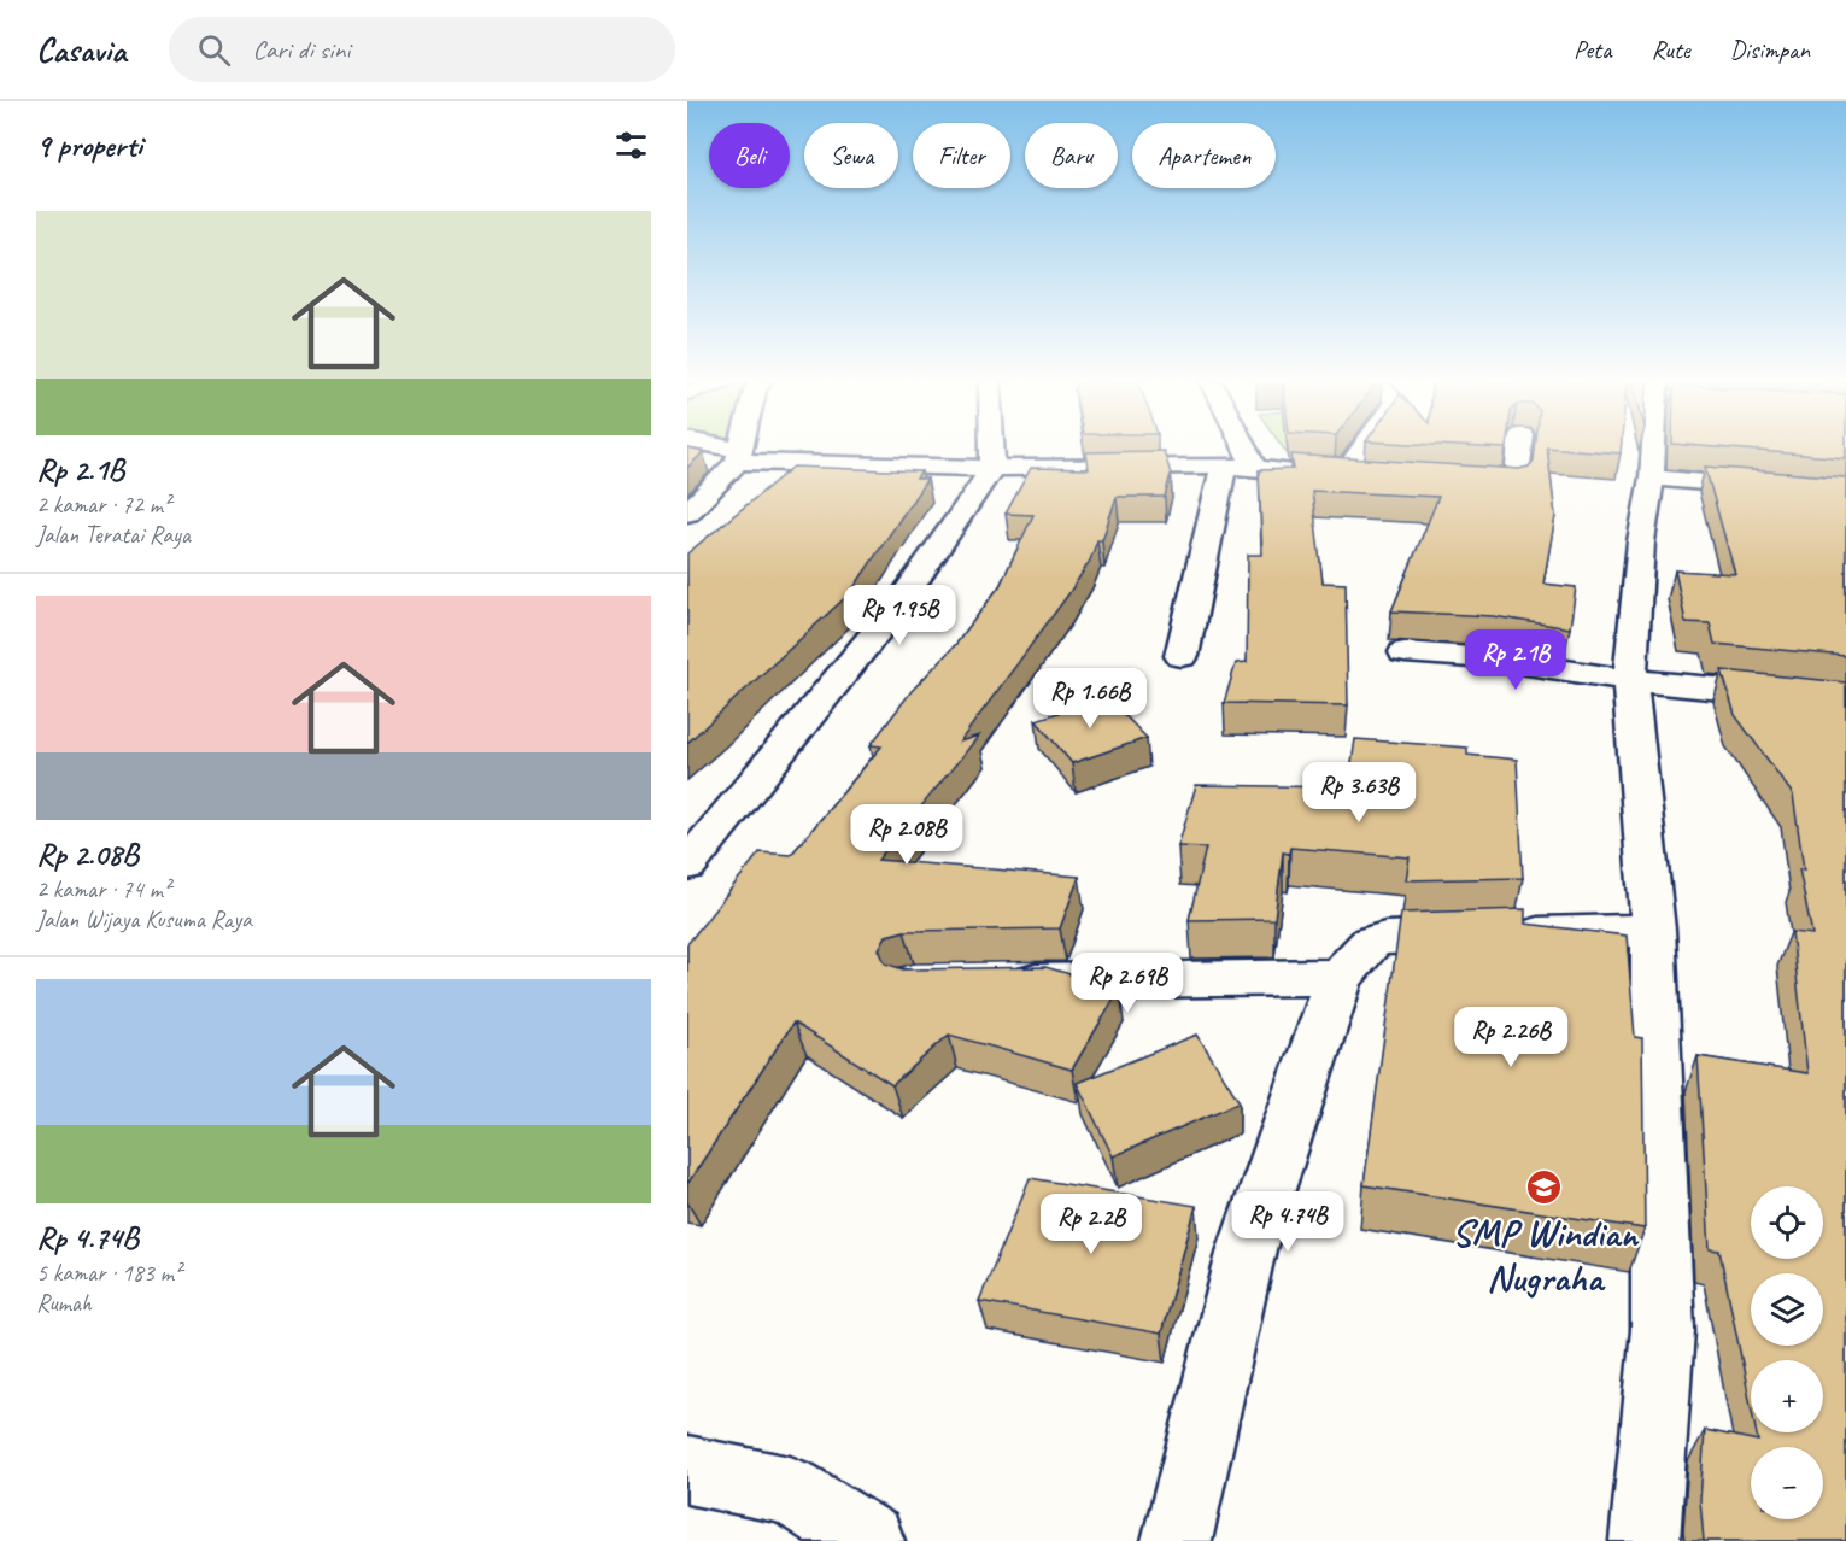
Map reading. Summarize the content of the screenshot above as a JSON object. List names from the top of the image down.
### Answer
{
  "places": {
    "school or university": ["SMP Windian Nugraha"]
  },
  "page": {
    "header": "Casavia",
    "search": "Cari di sini",
    "nav": ["Peta", "Rute", "Disimpan"],
    "heading": "9 properti",
    "chip": [
      "Beli",
      "Sewa",
      "Filter",
      "Baru",
      "Apartemen"
    ],
    "list": [
      {
        "name": "Rp 2.1B",
        "note": "2 kamar · 72 m² · Jalan Teratai Raya"
      },
      {
        "name": "Rp 2.08B",
        "note": "2 kamar · 74 m² · Jalan Wijaya Kusuma Raya"
      },
      {
        "name": "Rp 4.74B",
        "note": "5 kamar · 183 m² · Rumah"
      }
    ],
    "price": [
      "Rp 1.95B",
      "Rp 2.1B",
      "Rp 1.66B",
      "Rp 3.63B",
      "Rp 2.08B",
      "Rp 2.69B",
      "Rp 2.26B",
      "Rp 4.74B",
      "Rp 2.2B"
    ],
    "map_buttons": ["+", "−"]
  }
}
